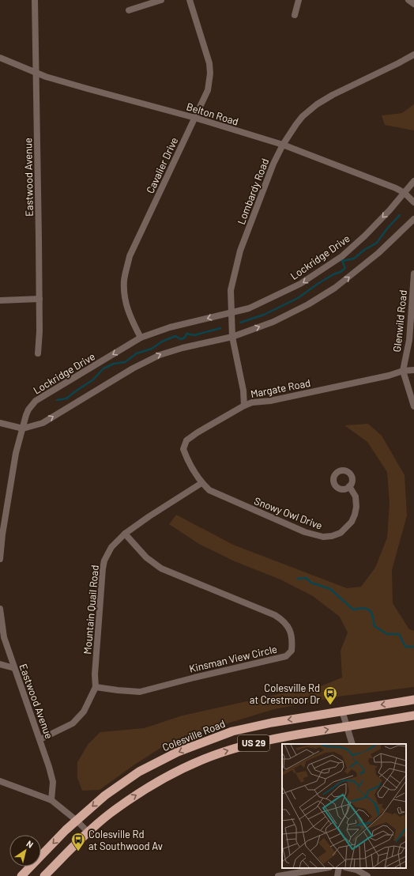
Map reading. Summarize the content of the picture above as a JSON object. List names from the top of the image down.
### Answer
{
  "streets": {
    "highway": ["Colesville Road", "US 29"],
    "street": [
      "Belton Road",
      "Cavalier Drive",
      "Eastwood Avenue",
      "Lombardy Road",
      "Lockridge Drive",
      "Glenwild Road",
      "Margate Road",
      "Snowy Owl Drive",
      "Mountain Quail Road",
      "Kinsman View Circle"
    ]
  },
  "crossings": [
    ["Belton Road", "Cavalier Drive"],
    ["Belton Road", "Eastwood Avenue"],
    ["Belton Road", "Lombardy Road"],
    ["Belton Road", "Lockridge Drive"],
    ["Cavalier Drive", "Lockridge Drive"],
    ["Lombardy Road", "Lockridge Drive"],
    ["Lombardy Road", "Margate Road"],
    ["Glenwild Road", "Margate Road"],
    ["Margate Road", "Snowy Owl Drive"],
    ["Margate Road", "Mountain Quail Road"],
    ["Snowy Owl Drive", "Mountain Quail Road"],
    ["Mountain Quail Road", "Kinsman View Circle"]
  ],
  "places": {
    "bus stop": ["Colesville Rd at Crestmoor Dr", "Colesville Rd at Southwood Av"]
  },
  "north": "top right"
}
